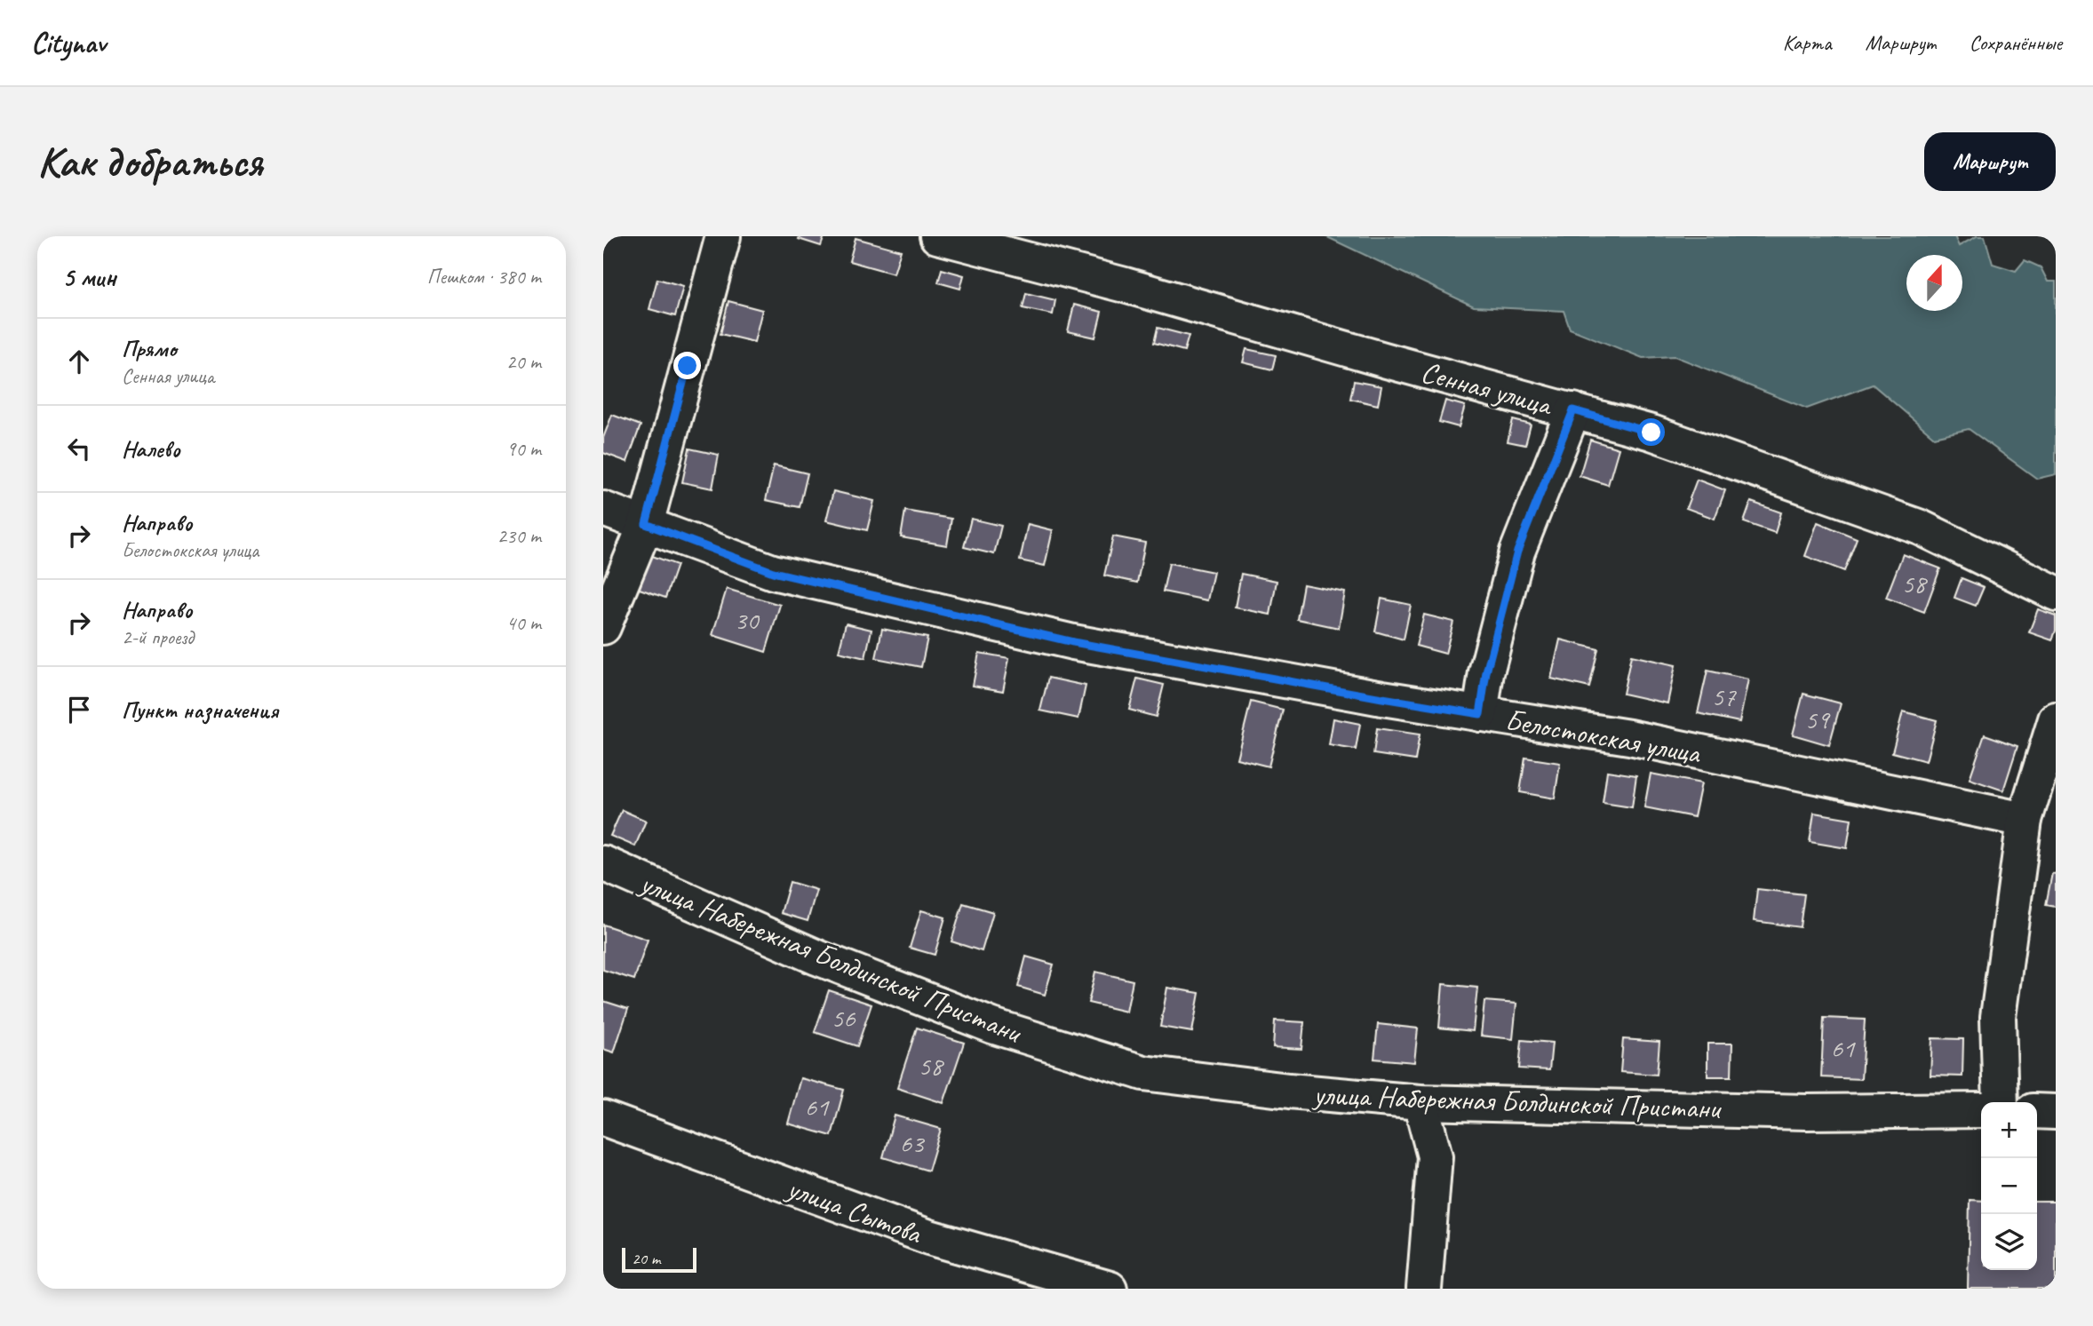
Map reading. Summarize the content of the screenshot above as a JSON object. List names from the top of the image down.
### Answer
{
  "streets": {
    "street": [
      "Сенная улица",
      "Белостокская улица",
      "улица Набережная Болдинской Пристани",
      "улица Сытова"
    ]
  },
  "house_numbers": [
    "58",
    "30",
    "57",
    "59",
    "56",
    "61",
    "58",
    "61",
    "63"
  ],
  "scale_bar": "20 m",
  "north": "top",
  "page": {
    "header": "Citynav",
    "nav": ["Карта", "Маршрут", "Сохранённые"],
    "buttons": "Маршрут",
    "title": "Как добраться",
    "heading": ["5 мин", "Пешком · 380 m"],
    "list": [
      ["Прямо", "Сенная улица", "20 m"],
      ["Налево", "90 m"],
      ["Направо", "Белостокская улица", "230 m"],
      ["Направо", "2-й проезд", "40 m"],
      "Пункт назначения"
    ],
    "map_buttons": ["+", "−"],
    "scale": "20 m"
  }
}
